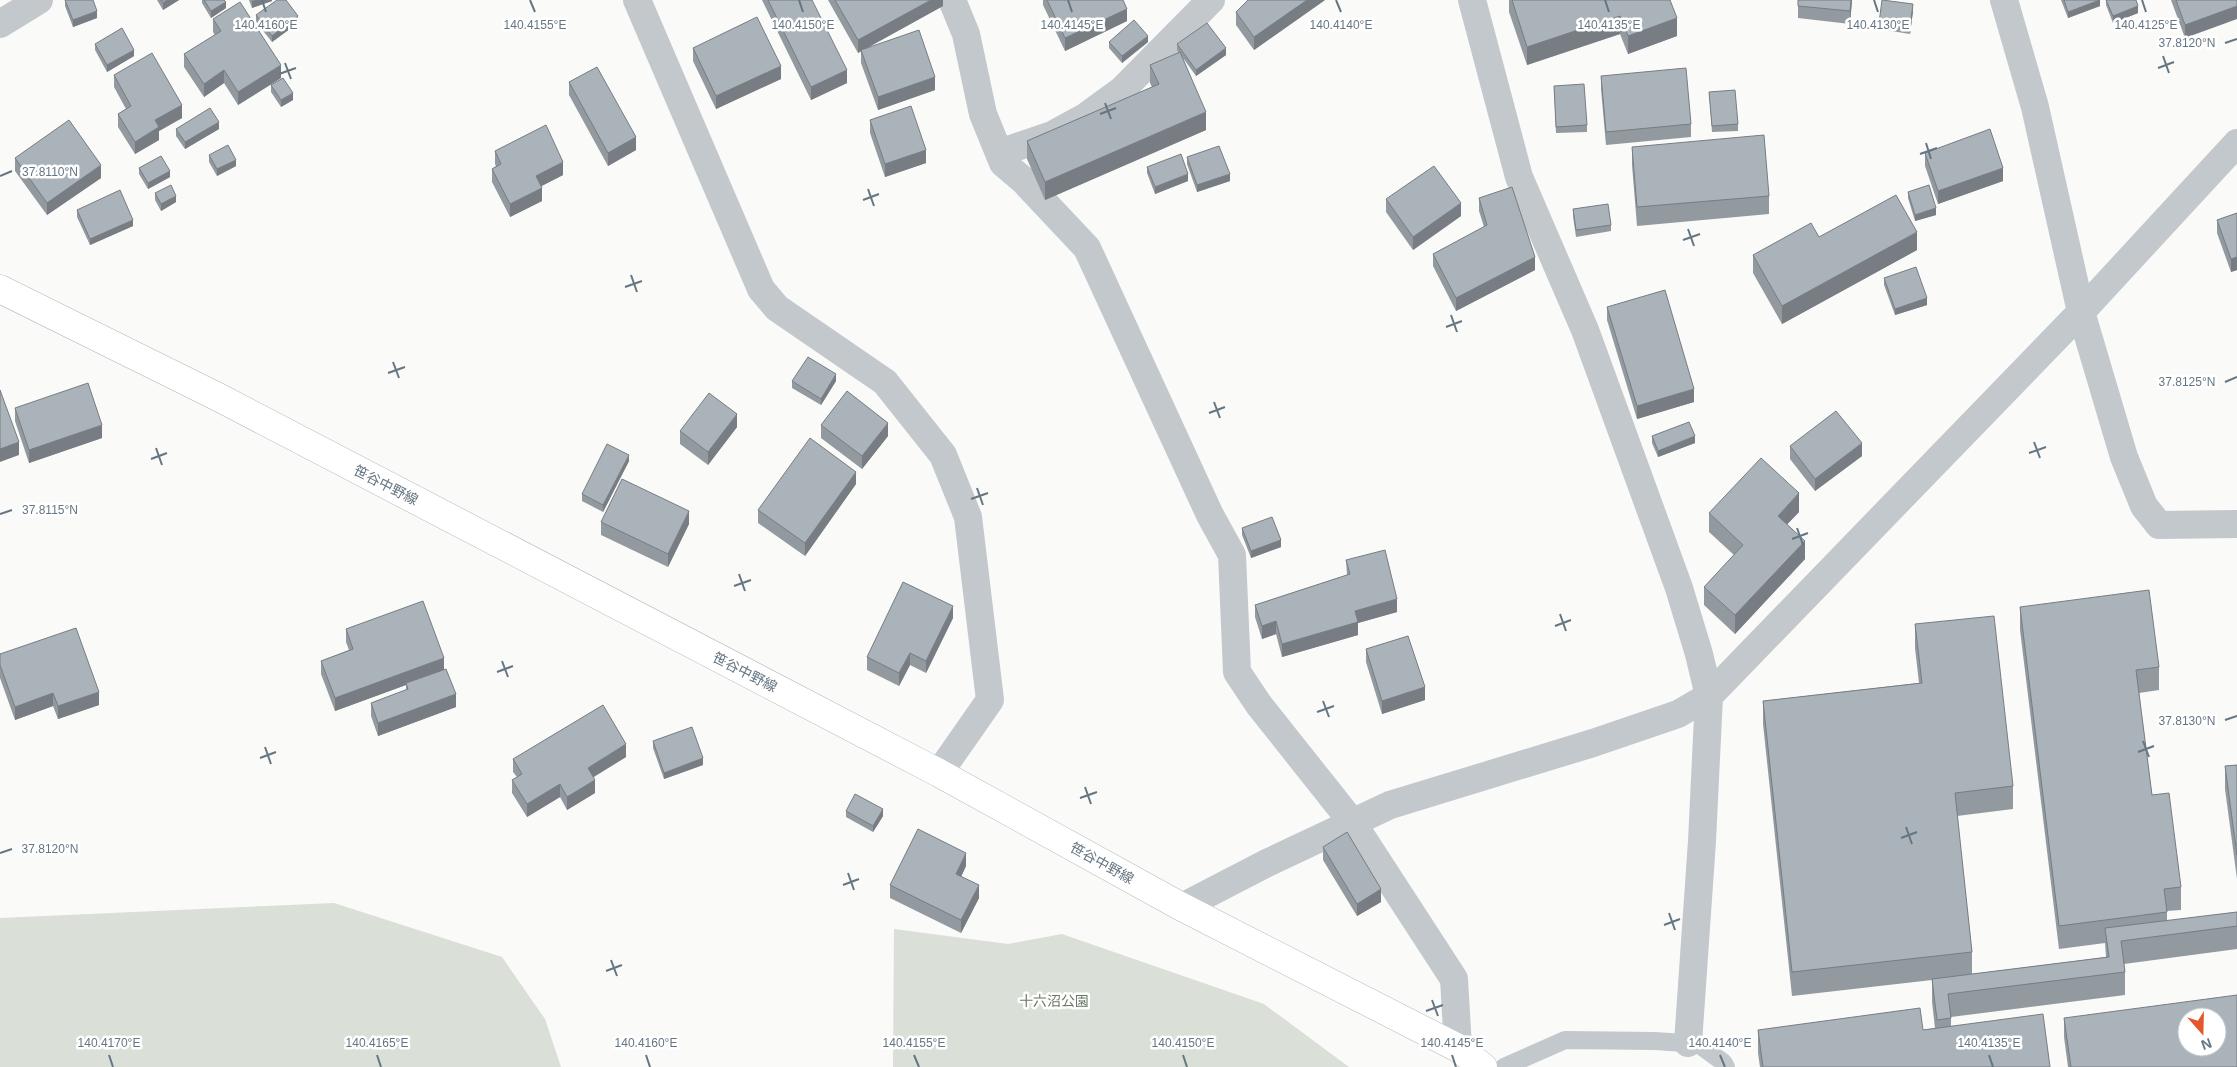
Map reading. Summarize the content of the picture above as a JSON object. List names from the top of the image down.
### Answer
{
  "streets": {
    "street": ["笹谷中野線"]
  },
  "parks": ["十六沼公園"],
  "north": "bottom",
  "coordinates": [
    "140.4160°E",
    "140.4155°E",
    "140.4150°E",
    "140.4145°E",
    "140.4140°E",
    "140.4135°E",
    "140.4130°E",
    "140.4125°E",
    "37.8120°N",
    "37.8110°N",
    "37.8125°N",
    "37.8115°N",
    "37.8130°N",
    "140.4170°E",
    "140.4165°E"
  ]
}
